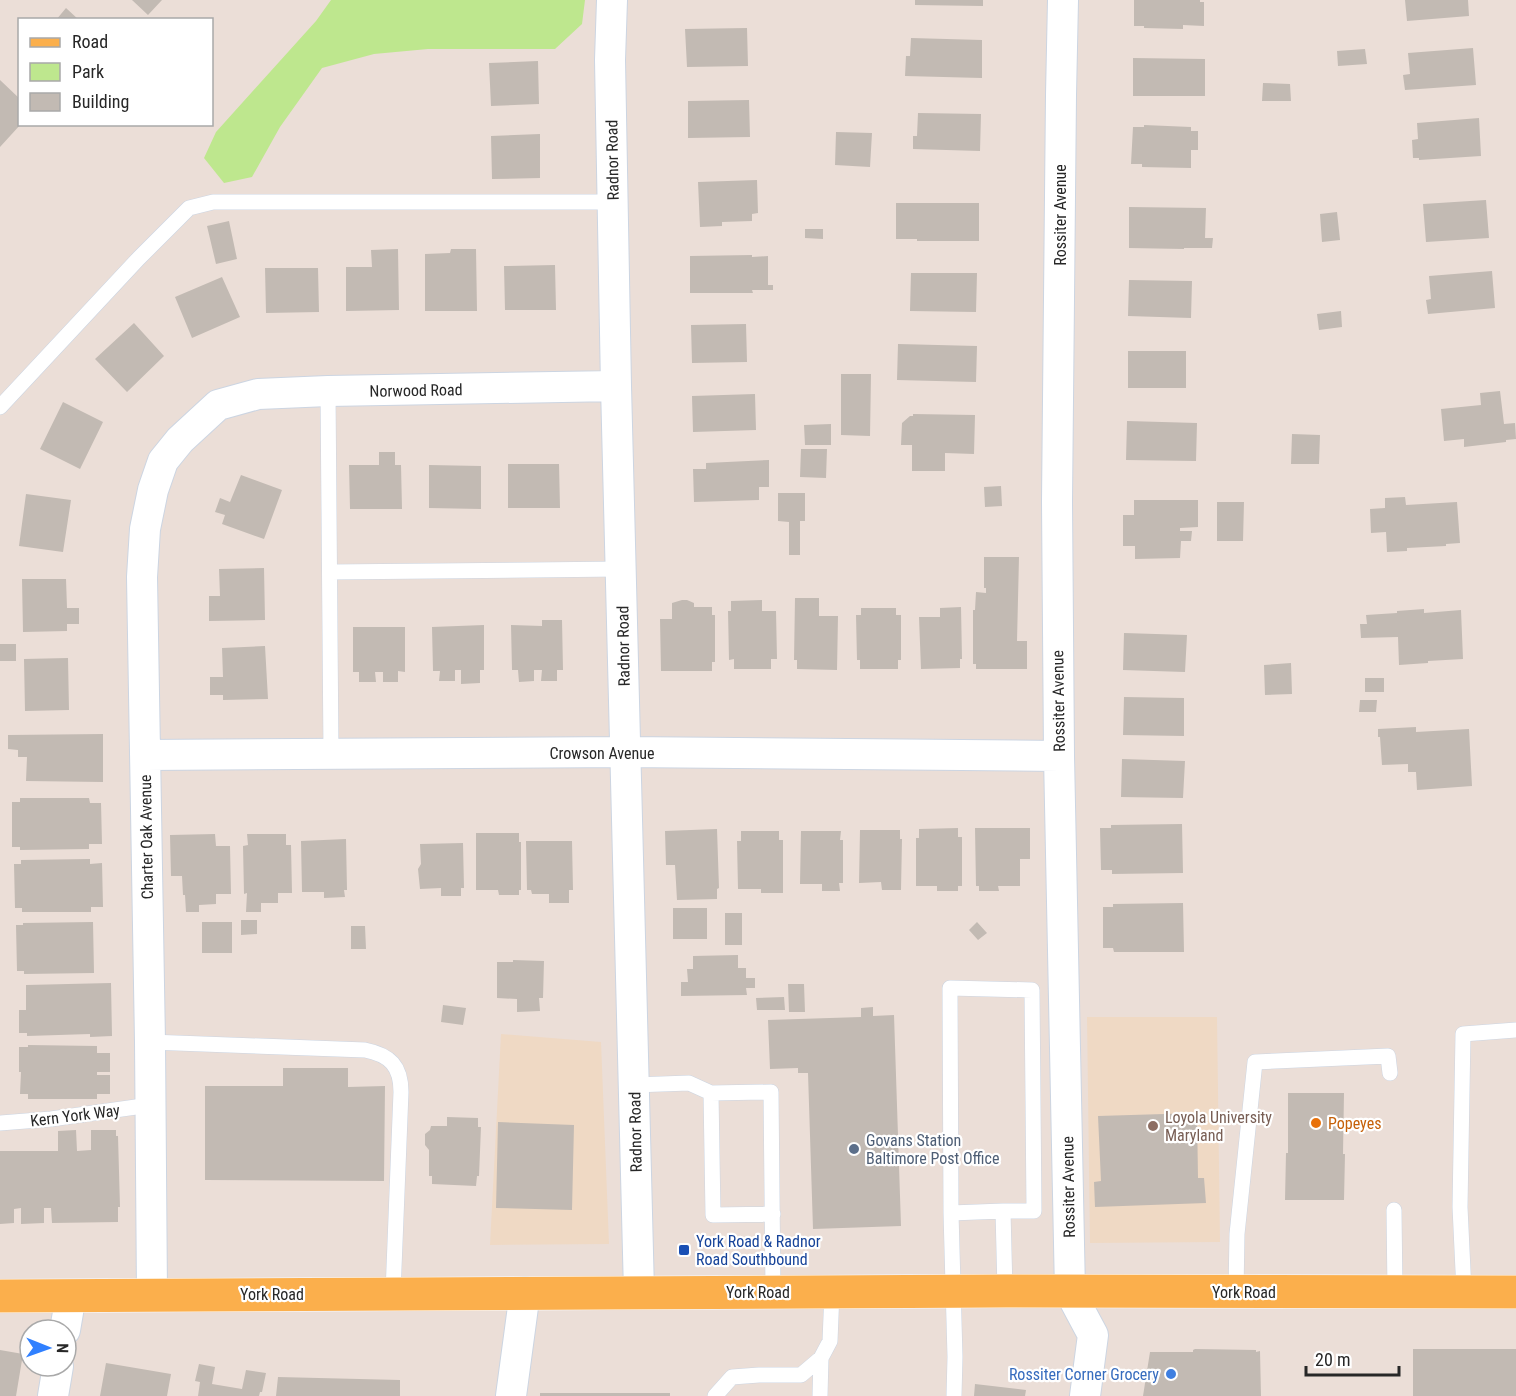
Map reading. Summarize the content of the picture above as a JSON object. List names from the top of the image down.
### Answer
{
  "streets": {
    "main road": ["York Road"],
    "street": [
      "Radnor Road",
      "Rossiter Avenue",
      "Norwood Road",
      "Crowson Avenue",
      "Charter Oak Avenue"
    ],
    "lane": ["Kern York Way"]
  },
  "crossings": [
    ["Radnor Road", "Norwood Road"],
    ["Radnor Road", "Crowson Avenue"],
    ["Radnor Road", "York Road"],
    ["Rossiter Avenue", "Crowson Avenue"],
    ["Rossiter Avenue", "York Road"],
    ["Norwood Road", "Charter Oak Avenue"],
    ["Crowson Avenue", "Charter Oak Avenue"],
    ["Charter Oak Avenue", "Kern York Way"],
    ["Charter Oak Avenue", "York Road"]
  ],
  "places": {
    "other": [
      "Popeyes",
      "Loyola University Maryland",
      "Govans Station Baltimore Post Office",
      "Rossiter Corner Grocery"
    ],
    "transit": ["York Road & Radnor Road Southbound"]
  },
  "legend": ["Road", "Park", "Building"],
  "scale_bar": "20 m",
  "north": "right"
}
